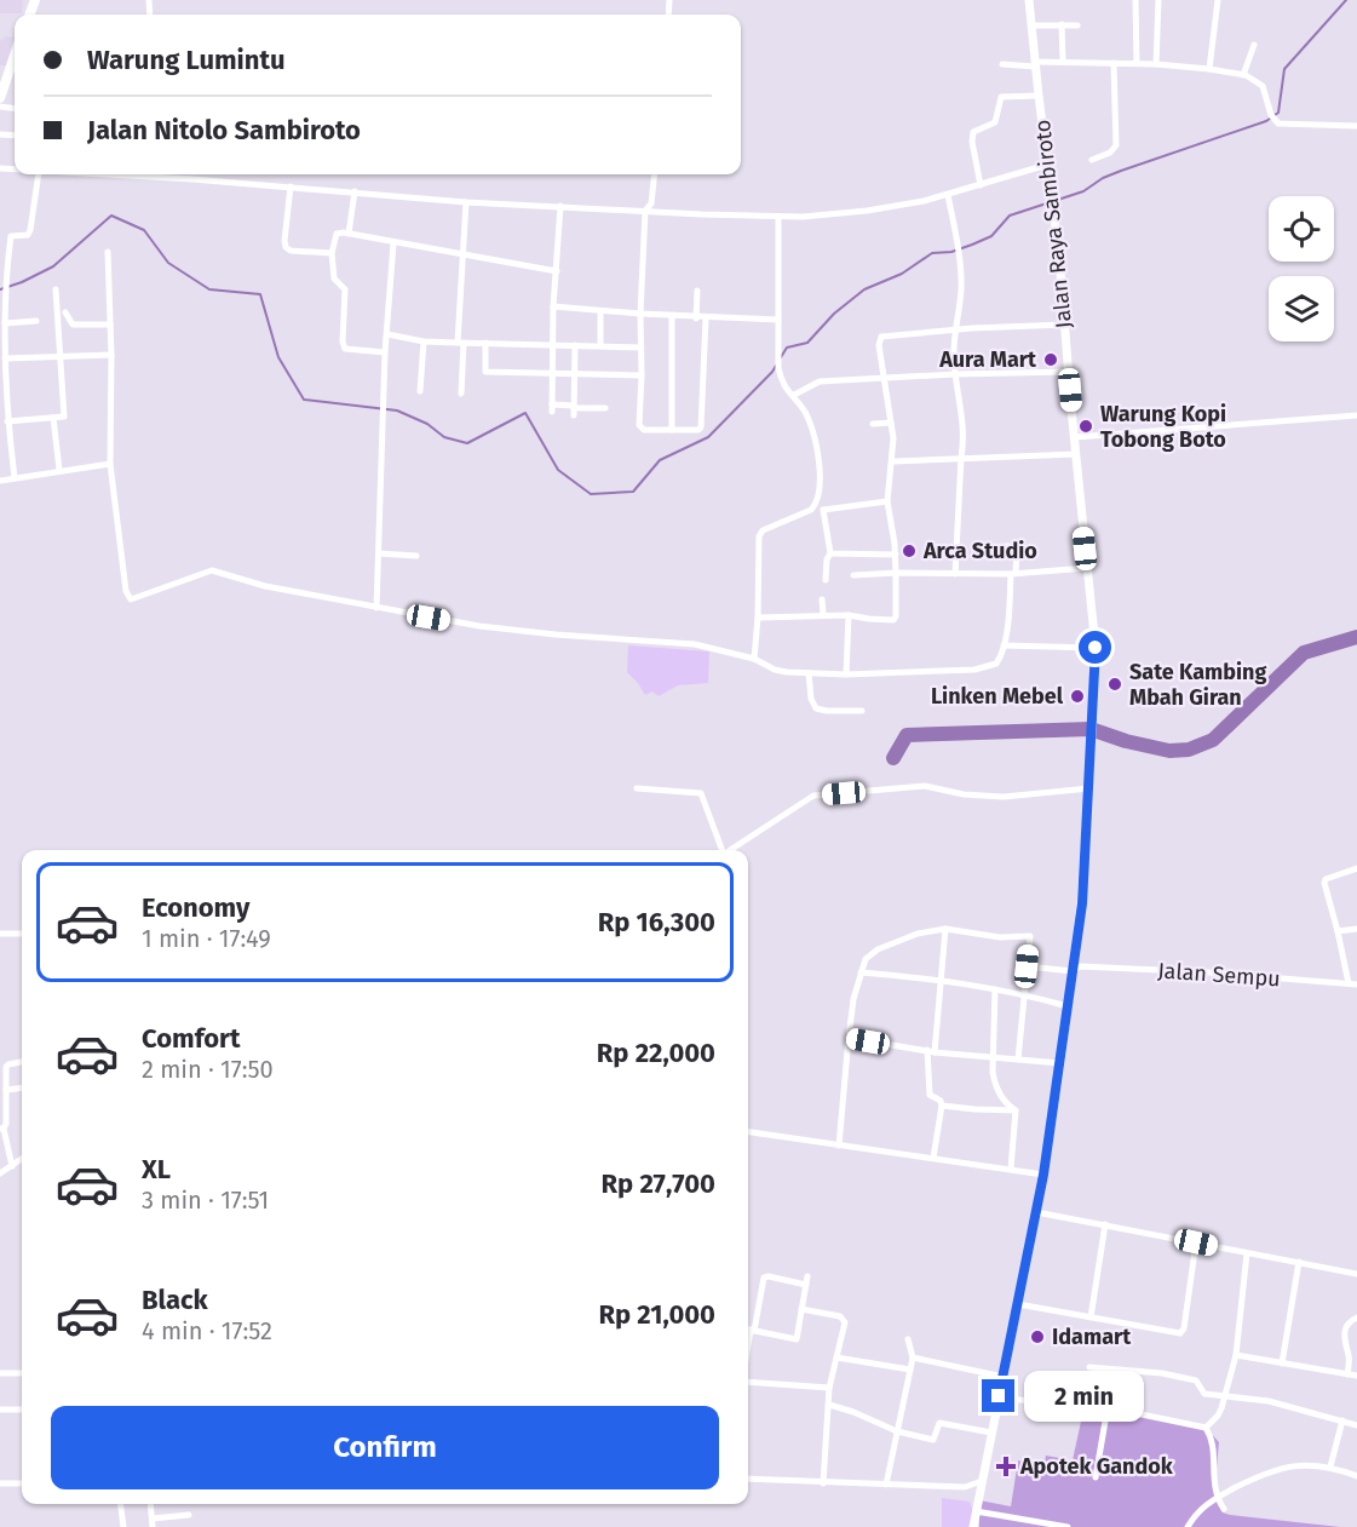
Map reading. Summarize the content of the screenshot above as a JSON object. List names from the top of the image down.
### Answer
{
  "streets": {
    "street": ["Jalan Raya Sambiroto", "Jalan Sempu"]
  },
  "crossings": [
    ["Jalan Raya Sambiroto", "Jalan Sempu"]
  ],
  "places": {
    "other": [
      "Aura Mart",
      "Warung Kopi Tobong Boto",
      "Arca Studio",
      "Sate Kambing Mbah Giran",
      "Linken Mebel",
      "Idamart"
    ],
    "health": ["Apotek Gandok"]
  },
  "page": {
    "banner": ["Warung Lumintu", "Jalan Nitolo Sambiroto"],
    "list": [
      {
        "name": "Economy",
        "note": "1 min · 17:49",
        "value": "Rp 16,300"
      },
      {
        "name": "Comfort",
        "note": "2 min · 17:50",
        "value": "Rp 22,000"
      },
      {
        "name": "XL",
        "note": "3 min · 17:51",
        "value": "Rp 27,700"
      },
      {
        "name": "Black",
        "note": "4 min · 17:52",
        "value": "Rp 21,000"
      }
    ],
    "bubble": "2 min",
    "buttons": "Confirm"
  }
}
